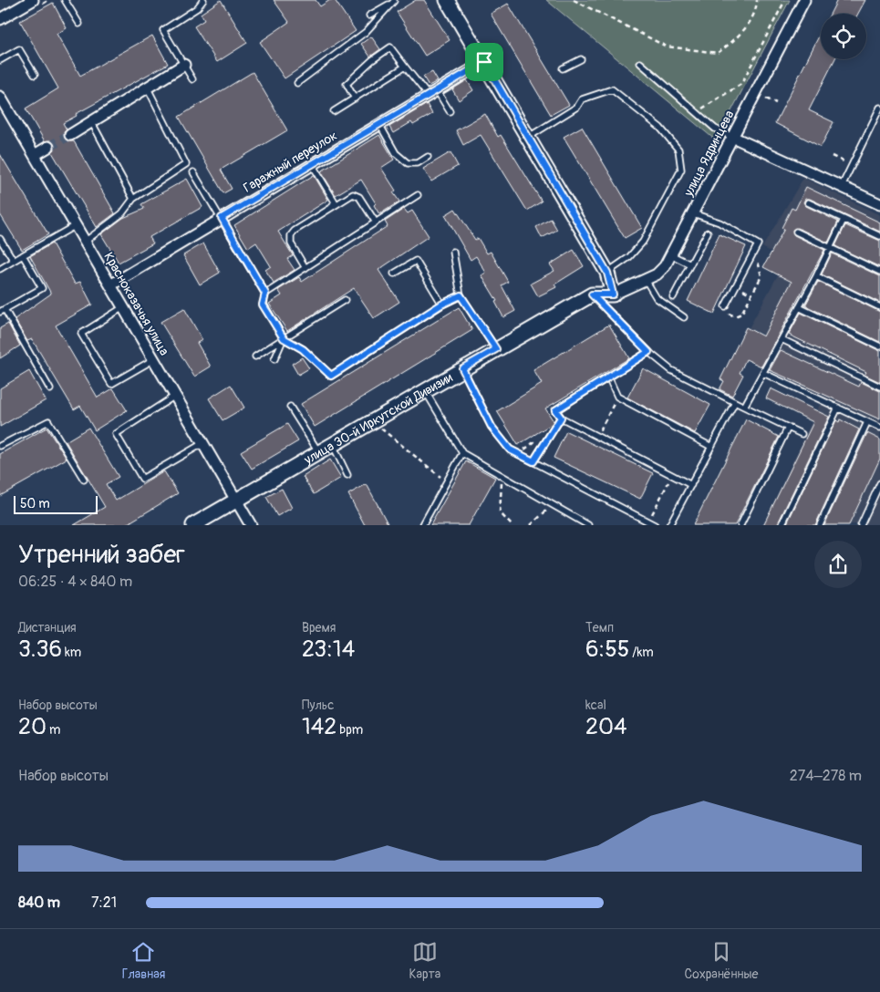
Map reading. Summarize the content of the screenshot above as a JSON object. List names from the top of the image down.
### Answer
{
  "streets": {
    "street": [
      "улица Ядринцева",
      "Гаражный переулок",
      "Красноказачья улица",
      "улица 30-й Иркутской Дивизии"
    ]
  },
  "crossings": [
    ["улица Ядринцева", "улица 30-й Иркутской Дивизии"],
    ["Гаражный переулок", "Красноказачья улица"],
    ["Красноказачья улица", "улица 30-й Иркутской Дивизии"]
  ],
  "scale_bar": "50 m",
  "page": {
    "scale": "50 m",
    "heading": ["Утренний забег", "06:25 · 4 × 840 m"],
    "stats": [
      ["Дистанция", "3.36 km"],
      ["Время", "23:14"],
      ["Темп", "6:55 /km"],
      ["Набор высоты", "20 m"],
      ["Пульс", "142 bpm"],
      ["kcal", "204"]
    ],
    "chart": ["Набор высоты", "274–278 m"],
    "list": [
      {
        "name": "840 m",
        "note": "7:21"
      }
    ],
    "tabs": ["Главная", "Карта", "Сохранённые"]
  }
}
